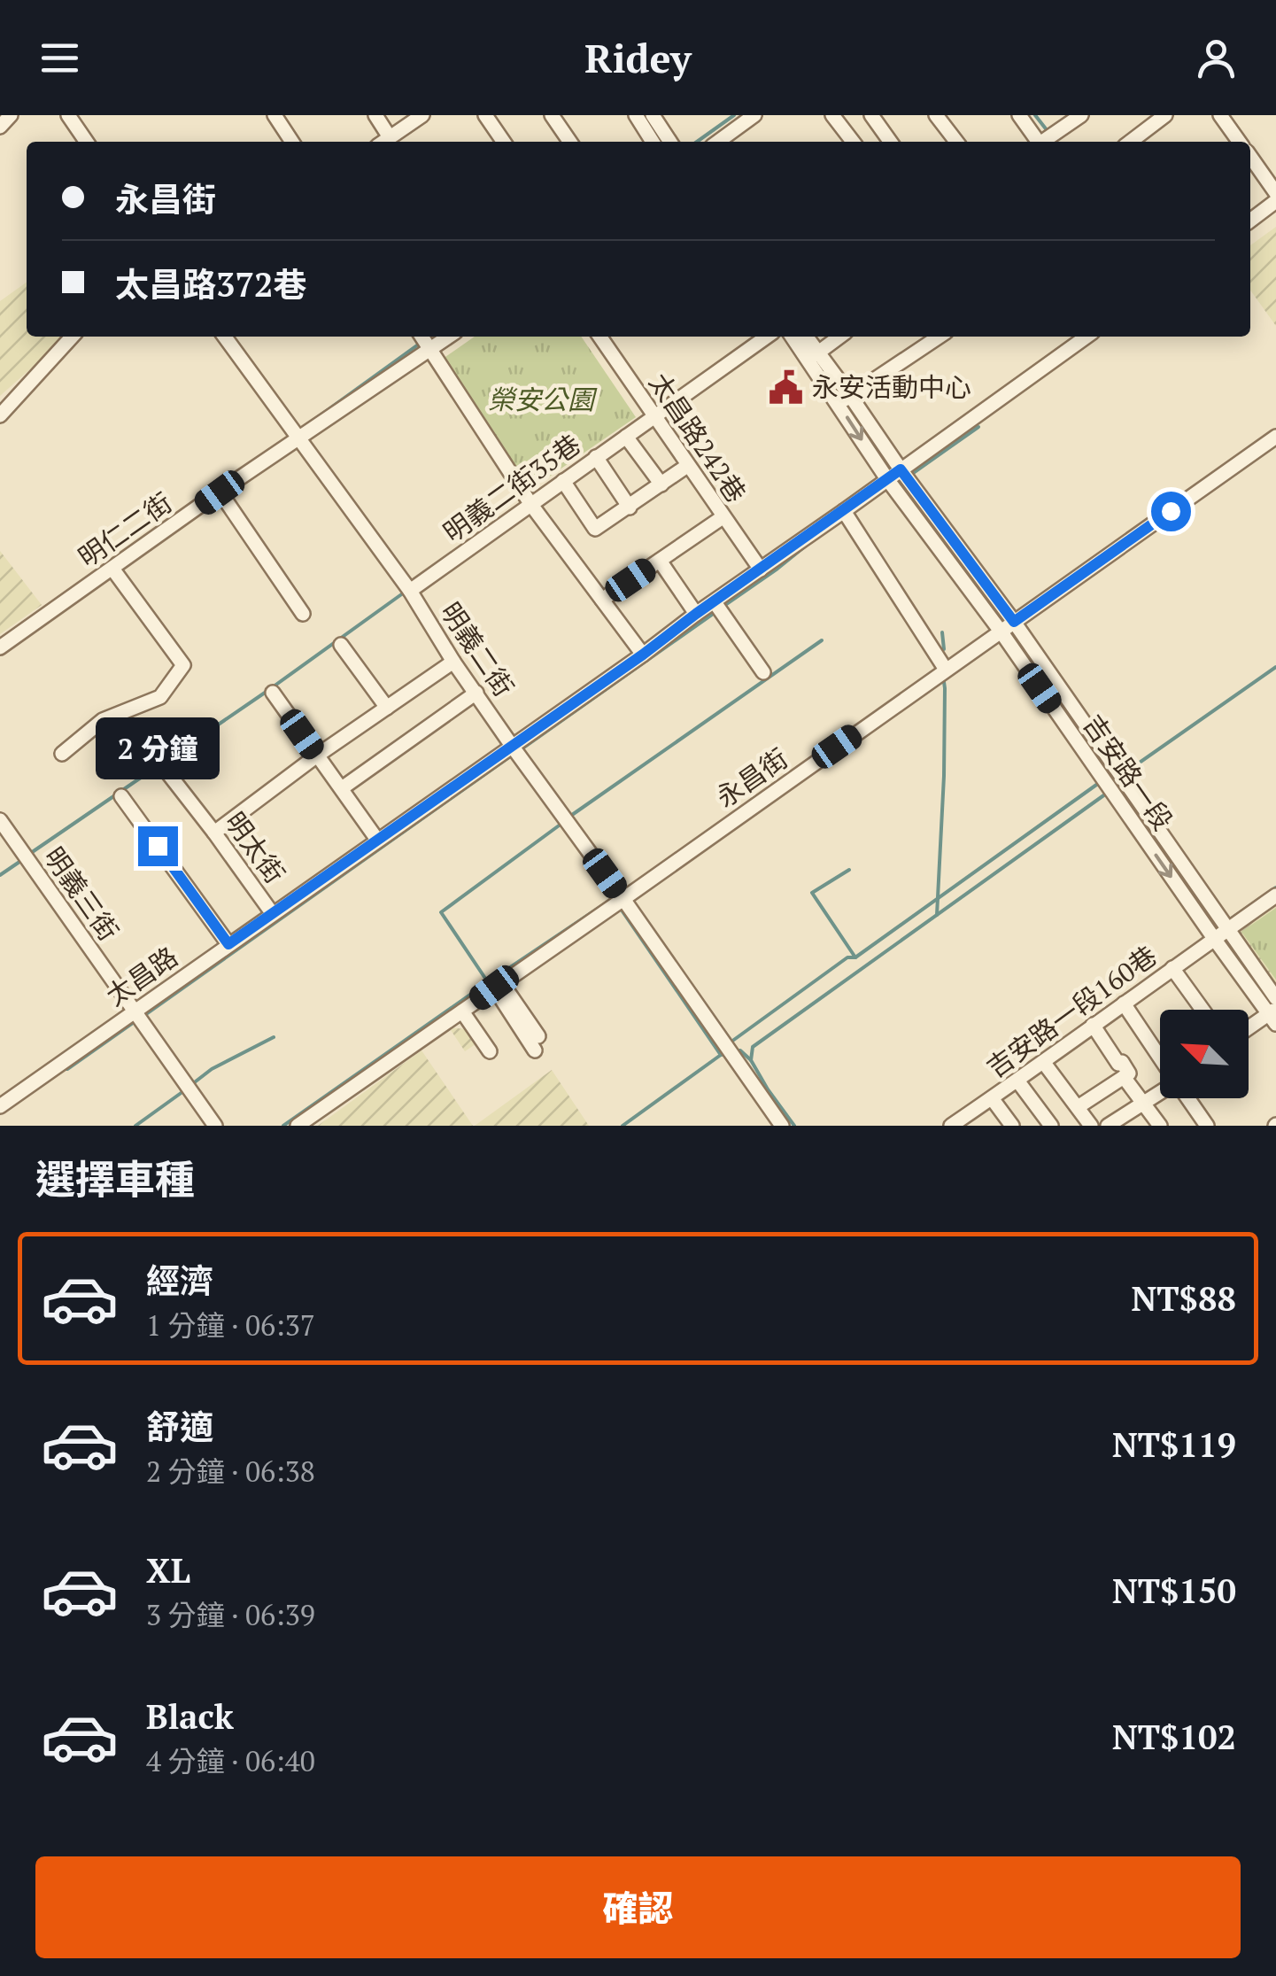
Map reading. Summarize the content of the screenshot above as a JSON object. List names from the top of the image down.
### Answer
{
  "streets": {
    "street": [
      "太昌路242巷",
      "明義二街35巷",
      "明仁二街",
      "明義二街",
      "吉安路一段",
      "永昌街",
      "明太街",
      "明義三街",
      "太昌路",
      "吉安路一段160巷"
    ]
  },
  "crossings": [
    ["太昌路242巷", "明義二街35巷"],
    ["太昌路242巷", "太昌路"],
    ["明義二街35巷", "明義二街"],
    ["明仁二街", "明義二街"],
    ["明義二街", "永昌街"],
    ["明義二街", "太昌路"],
    ["吉安路一段", "永昌街"],
    ["吉安路一段", "太昌路"],
    ["吉安路一段", "吉安路一段160巷"],
    ["明太街", "太昌路"],
    ["明義三街", "太昌路"]
  ],
  "parks": ["榮安公園"],
  "places": {
    "public building": ["永安活動中心"]
  },
  "north": "top left",
  "page": {
    "header": "Ridey",
    "banner": ["永昌街", "太昌路372巷"],
    "bubble": "2 分鐘",
    "heading": "選擇車種",
    "list": [
      {
        "name": "經濟",
        "note": "1 分鐘 · 06:37",
        "value": "NT$88"
      },
      {
        "name": "舒適",
        "note": "2 分鐘 · 06:38",
        "value": "NT$119"
      },
      {
        "name": "XL",
        "note": "3 分鐘 · 06:39",
        "value": "NT$150"
      },
      {
        "name": "Black",
        "note": "4 分鐘 · 06:40",
        "value": "NT$102"
      }
    ],
    "buttons": "確認"
  }
}
